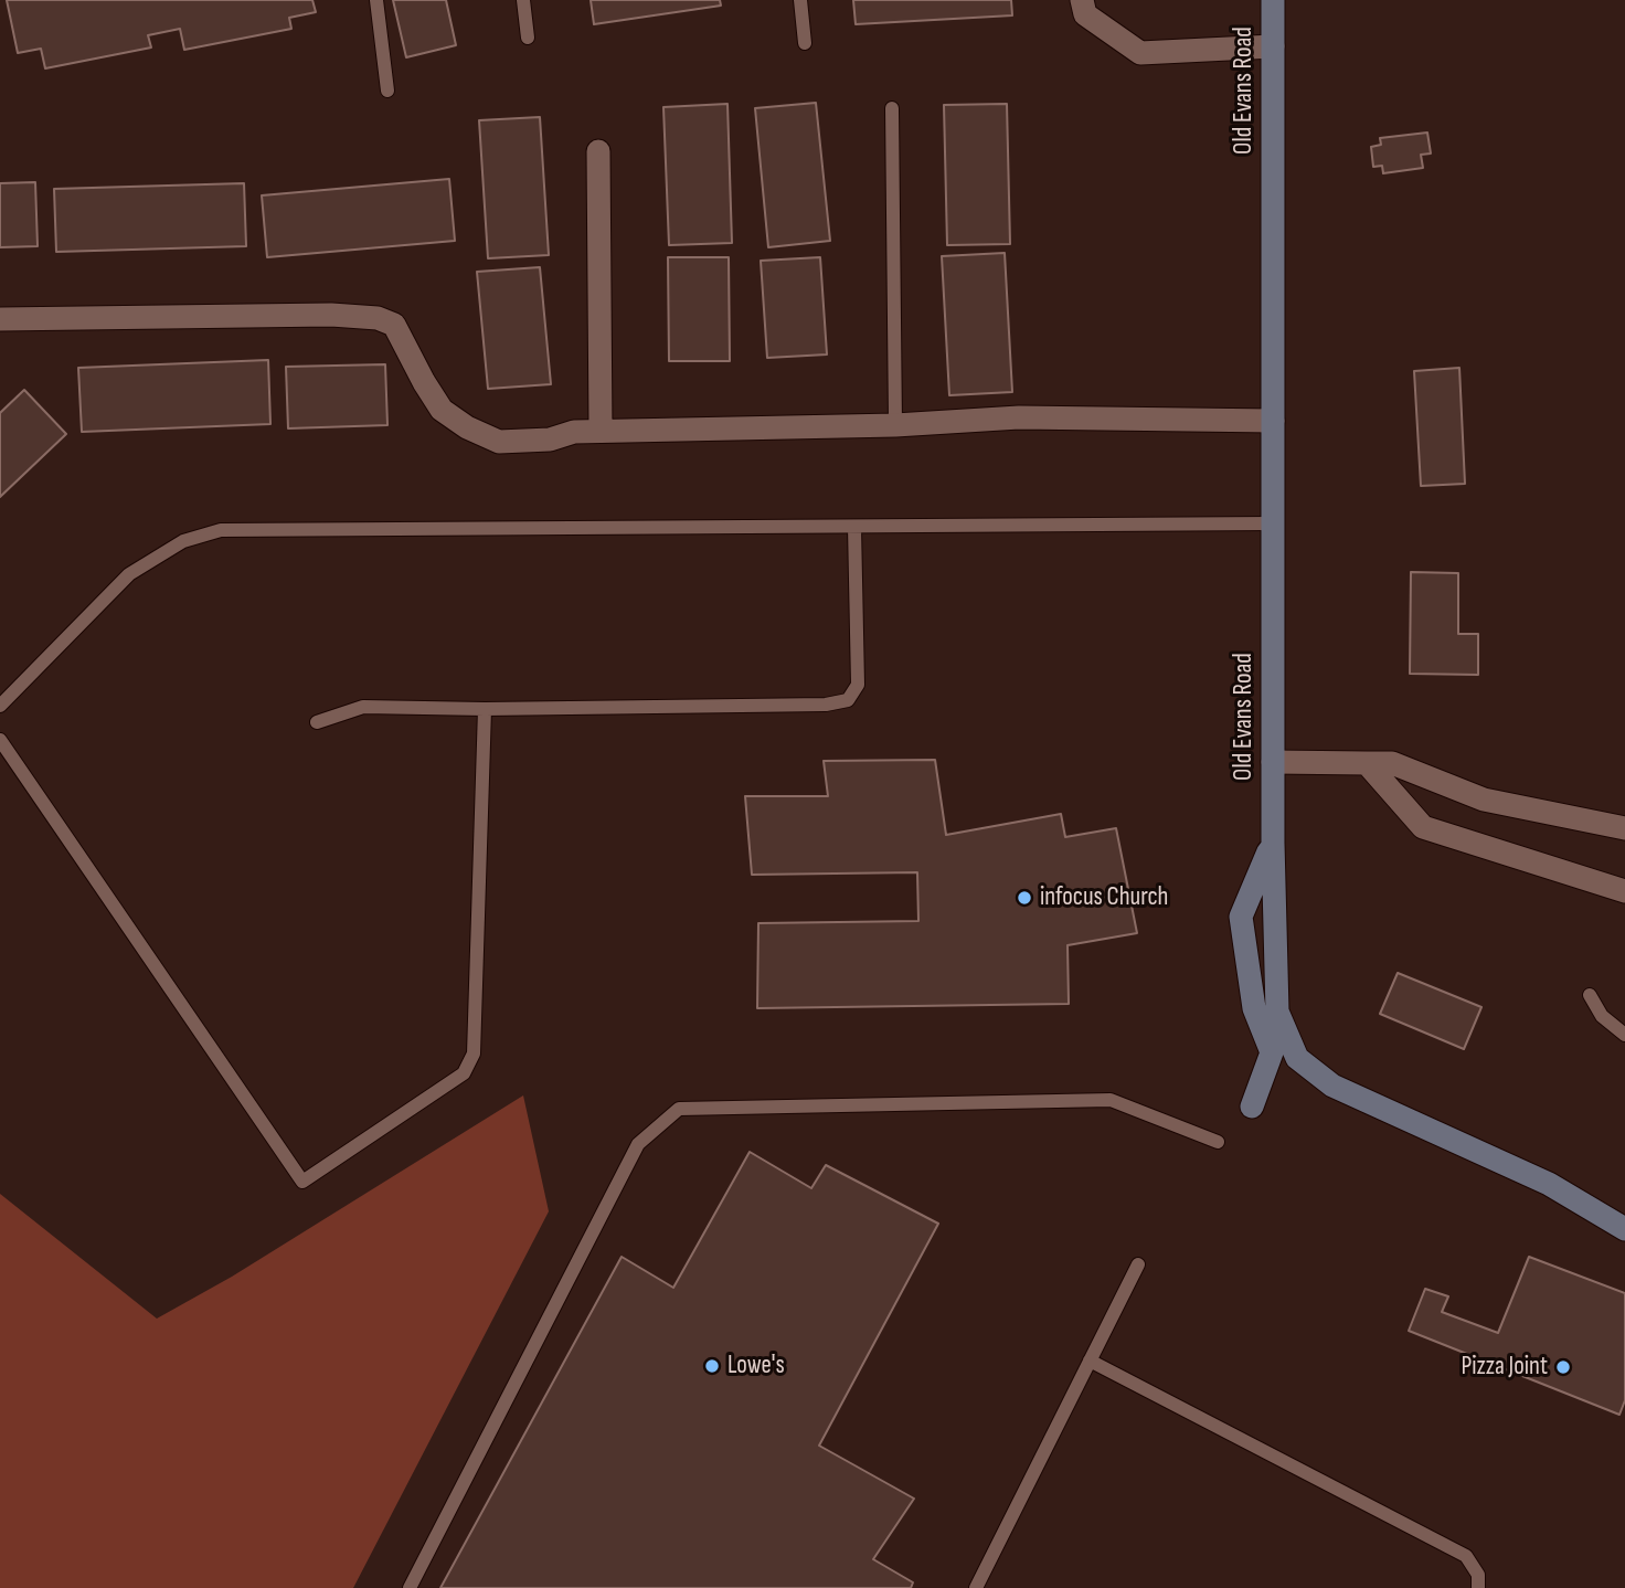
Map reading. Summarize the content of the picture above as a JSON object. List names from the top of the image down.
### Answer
{
  "streets": {
    "street": ["Old Evans Road"]
  },
  "places": ["infocus Church", "Lowe's", "Pizza Joint"]
}
